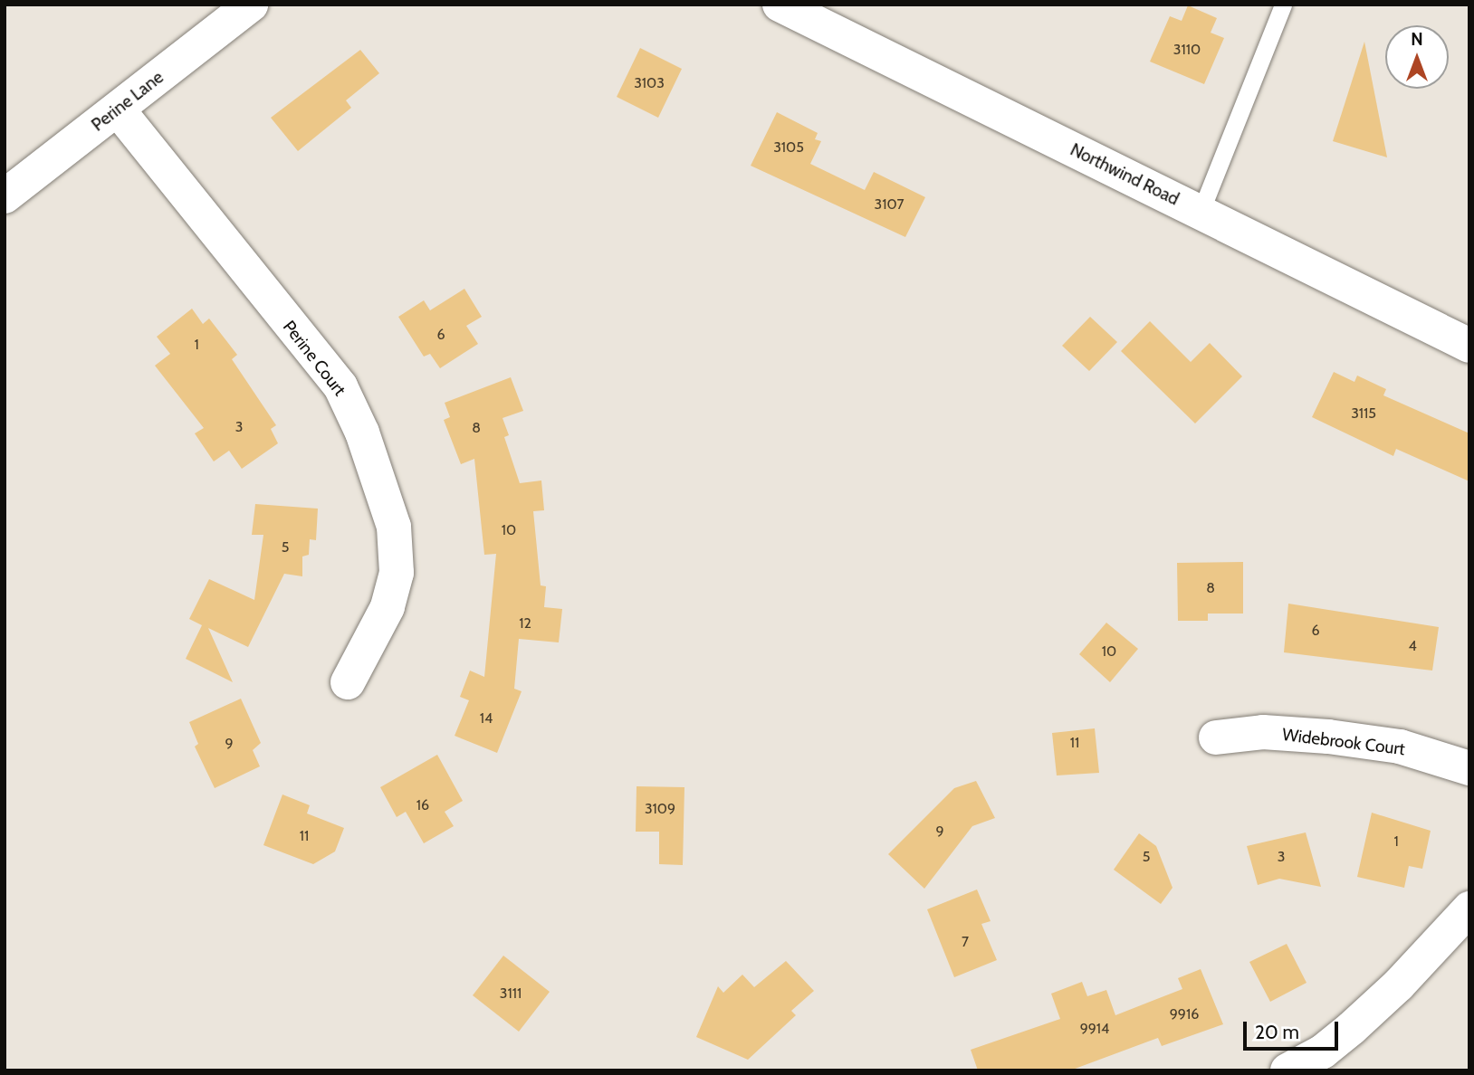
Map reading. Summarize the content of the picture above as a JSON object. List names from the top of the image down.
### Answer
{
  "streets": {
    "street": [
      "Perine Lane",
      "Northwind Road",
      "Perine Court",
      "Widebrook Court"
    ]
  },
  "crossings": [
    ["Perine Lane", "Perine Court"]
  ],
  "house_numbers": [
    "3110",
    "3103",
    "3105",
    "3107",
    "6",
    "1",
    "3115",
    "3",
    "8",
    "10",
    "5",
    "8",
    "12",
    "6",
    "4",
    "10",
    "14",
    "11",
    "9",
    "16",
    "3109",
    "9",
    "11",
    "1",
    "5",
    "3",
    "7",
    "3111",
    "9916",
    "9914"
  ],
  "scale_bar": "20 m",
  "north": "top"
}
